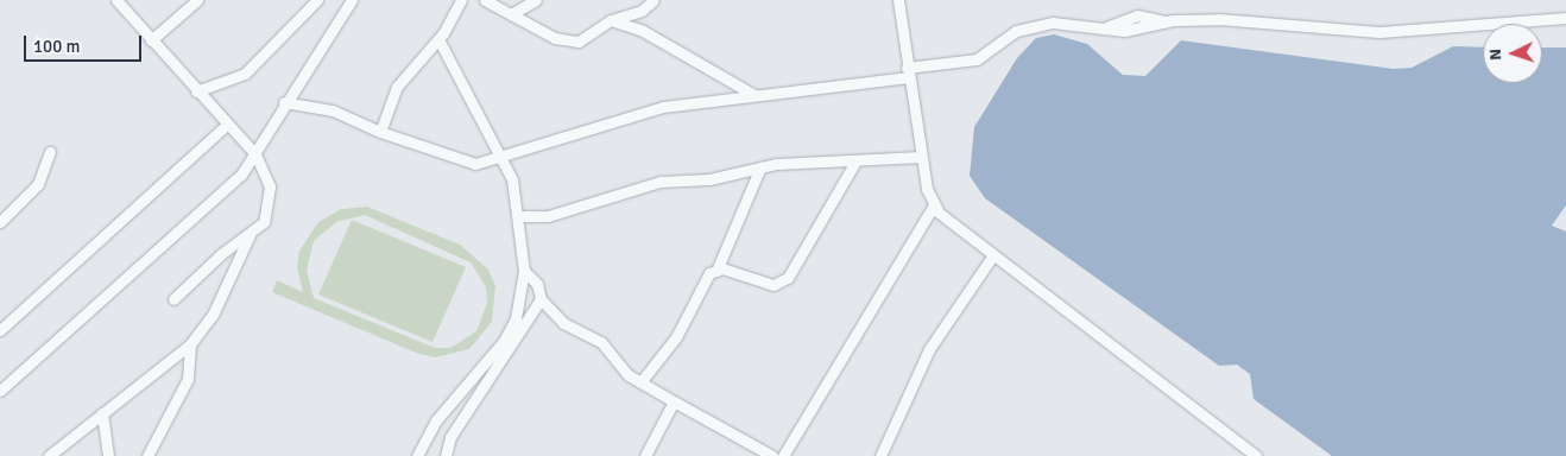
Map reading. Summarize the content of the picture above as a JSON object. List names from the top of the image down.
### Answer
{
  "scale_bar": "100 m",
  "north": "left"
}
